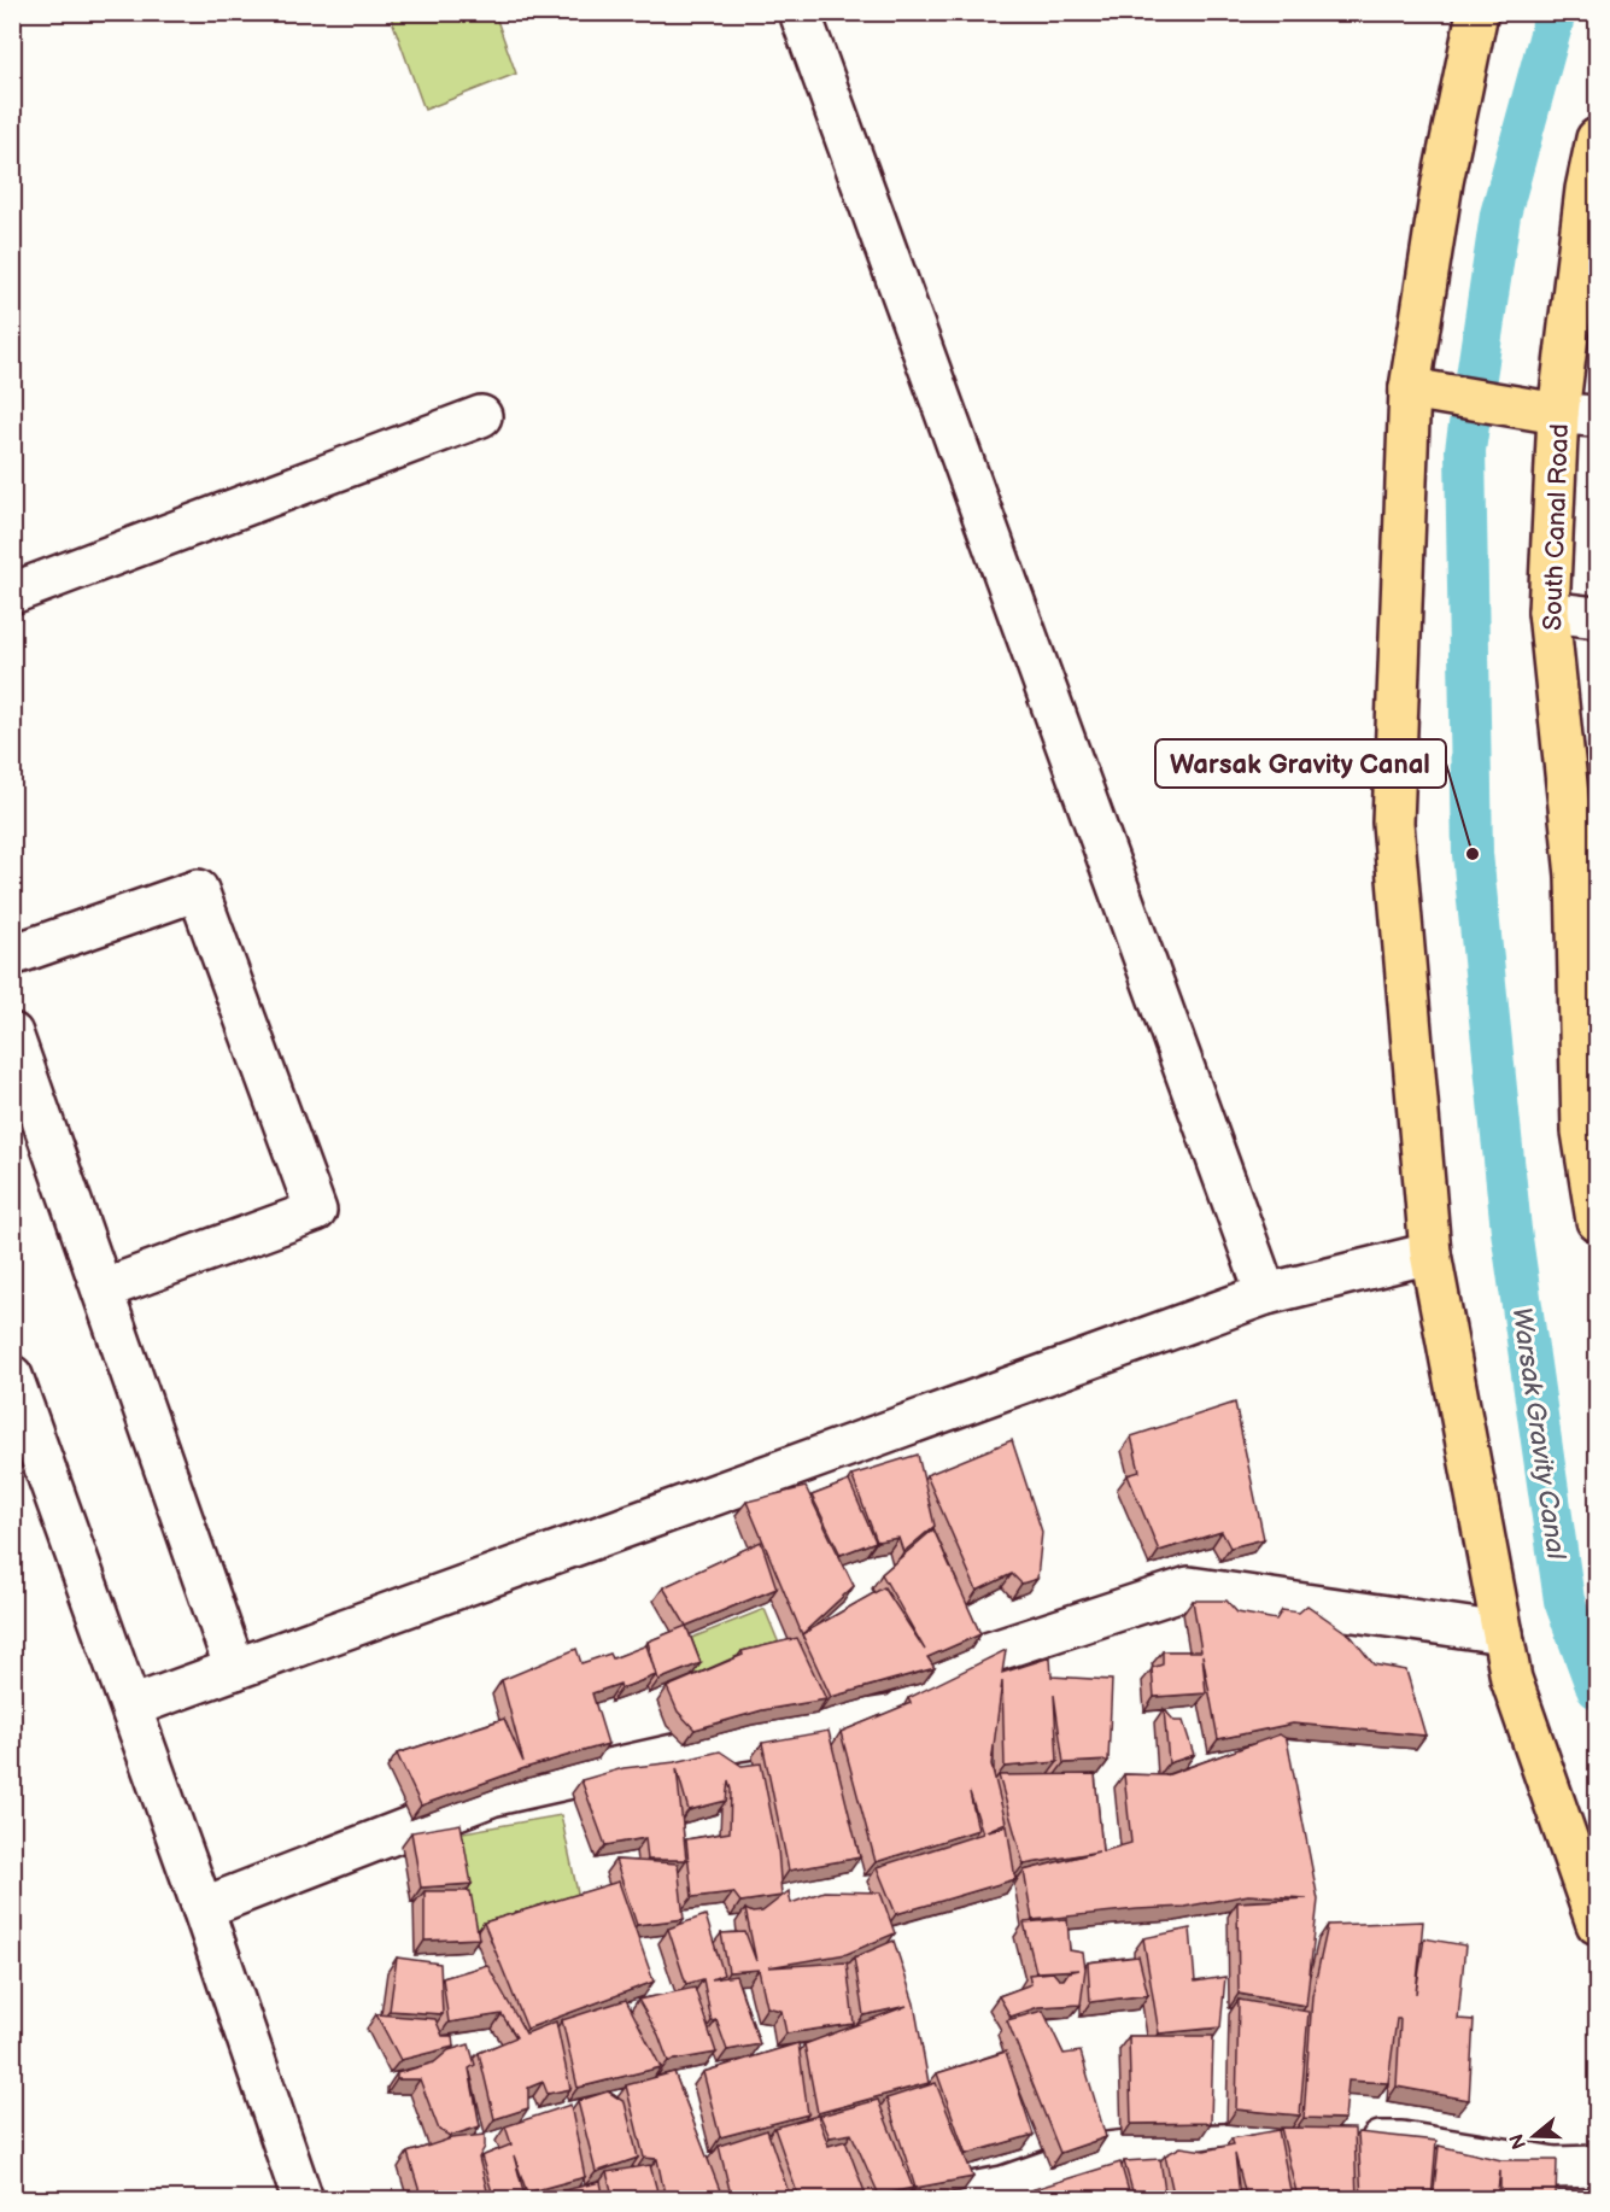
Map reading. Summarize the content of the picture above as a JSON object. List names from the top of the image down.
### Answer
{
  "streets": {
    "main road": ["South Canal Road"]
  },
  "water": ["Warsak Gravity Canal"],
  "places": ["Warsak Gravity Canal"],
  "north": "left"
}
